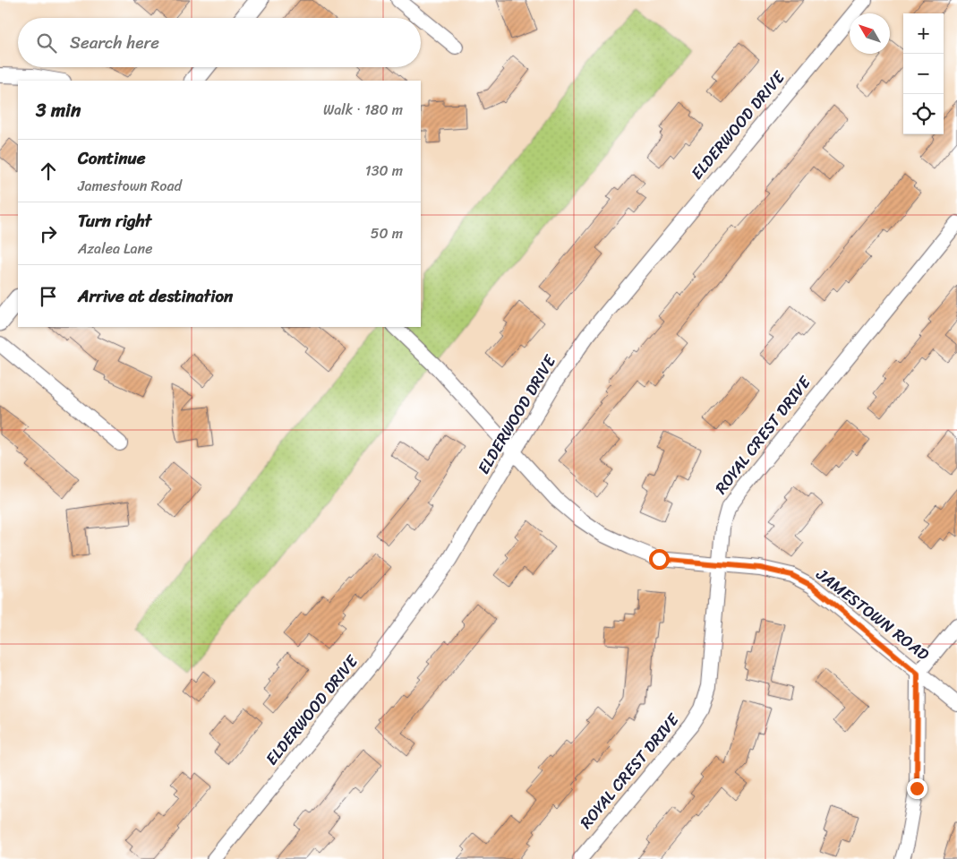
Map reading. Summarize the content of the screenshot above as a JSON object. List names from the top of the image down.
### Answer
{
  "streets": {
    "street": ["ELDERWOOD DRIVE", "ROYAL CREST DRIVE", "JAMESTOWN ROAD"]
  },
  "crossings": [
    ["ELDERWOOD DRIVE", "JAMESTOWN ROAD"],
    ["ROYAL CREST DRIVE", "JAMESTOWN ROAD"]
  ],
  "north": "top left",
  "page": {
    "map_buttons": ["+", "−"],
    "search": "Search here",
    "heading": ["3 min", "Walk · 180 m"],
    "list": [
      ["Continue", "Jamestown Road", "130 m"],
      ["Turn right", "Azalea Lane", "50 m"],
      "Arrive at destination"
    ]
  }
}
